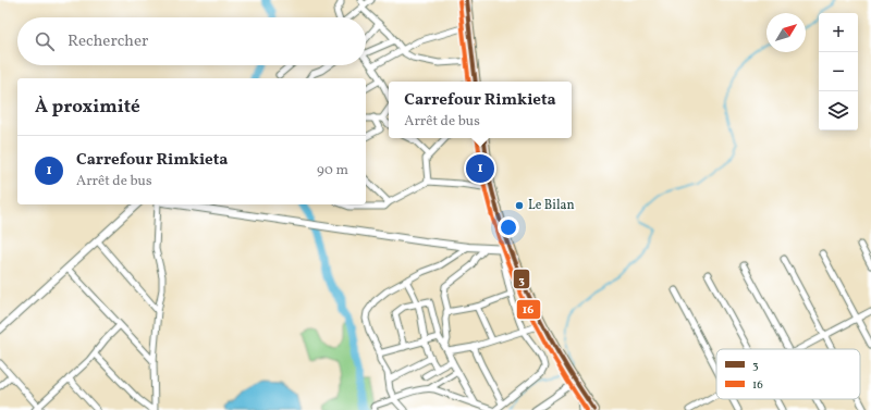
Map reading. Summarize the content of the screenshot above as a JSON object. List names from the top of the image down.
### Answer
{
  "places": ["Le Bilan"],
  "lines": ["transit line 3", "transit line 16"],
  "legend": ["3", "16"],
  "north": "top right",
  "page": {
    "map_buttons": ["+", "−"],
    "search": "Rechercher",
    "heading": "À proximité",
    "popup": ["Carrefour Rimkieta", "Arrêt de bus"],
    "list": [
      {
        "mark": "1",
        "name": "Carrefour Rimkieta",
        "note": "Arrêt de bus",
        "value": "90 m"
      }
    ],
    "pins": "1"
  }
}
